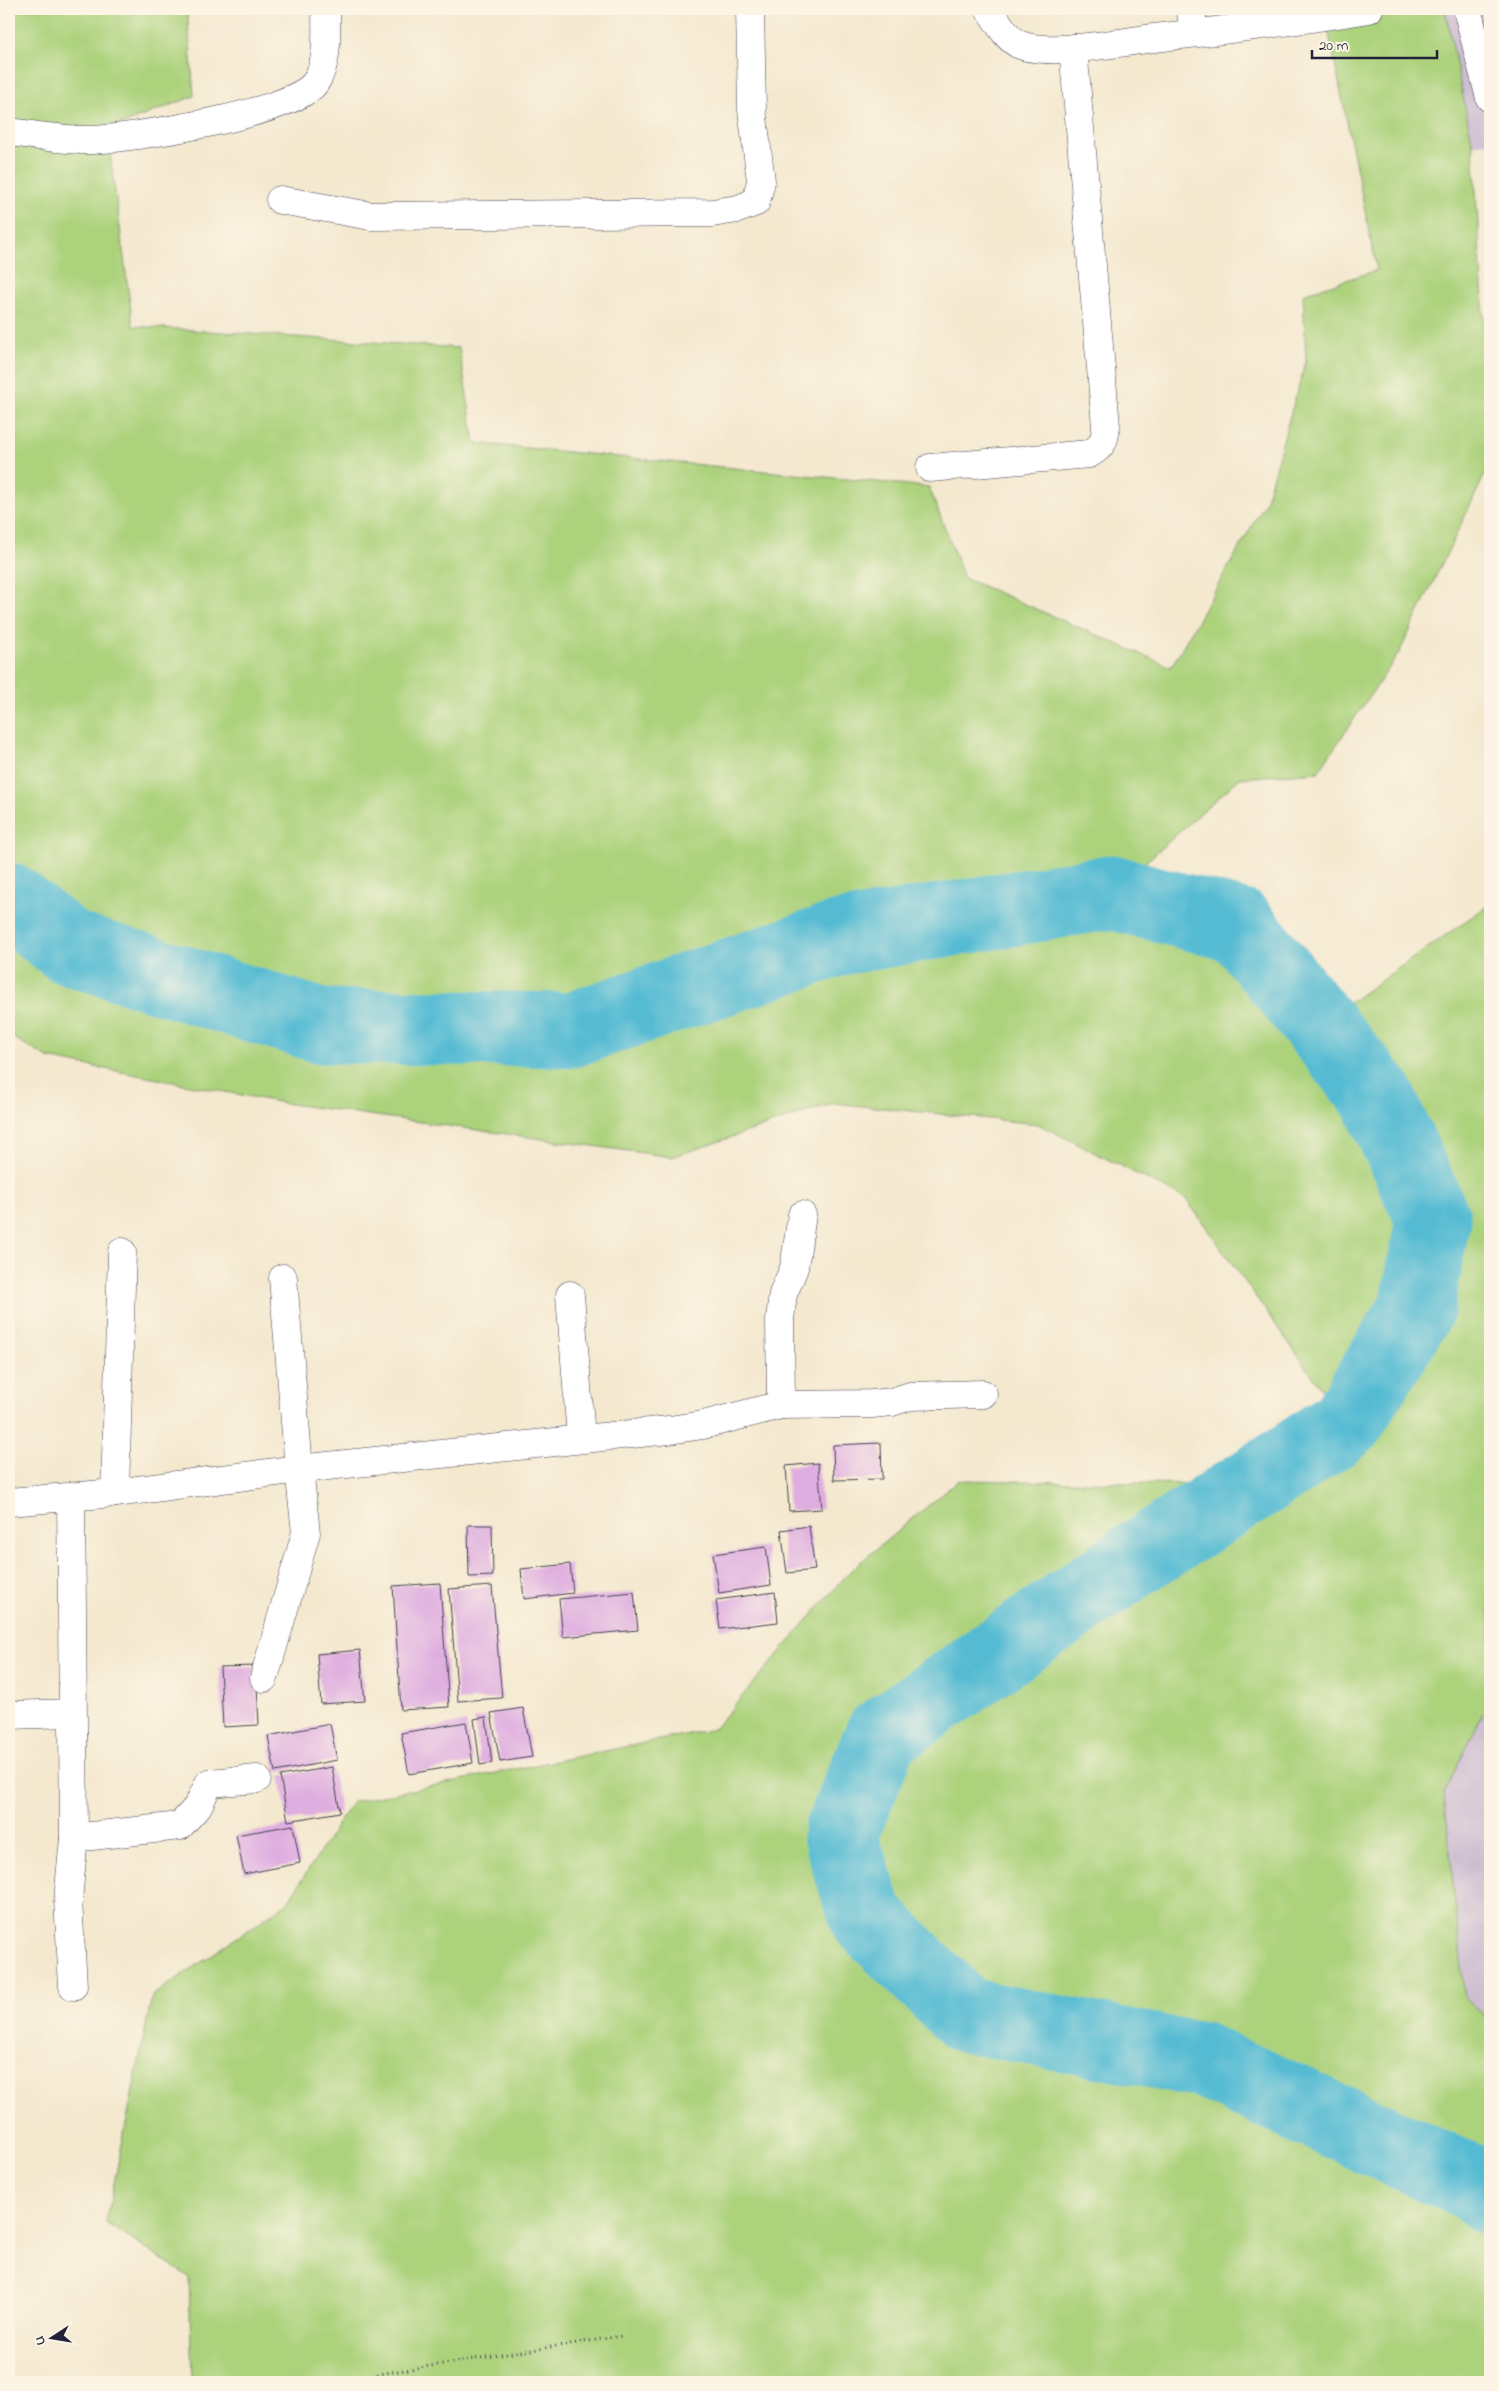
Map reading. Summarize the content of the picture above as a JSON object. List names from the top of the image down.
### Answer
{
  "scale_bar": "20 m",
  "north": "left"
}
